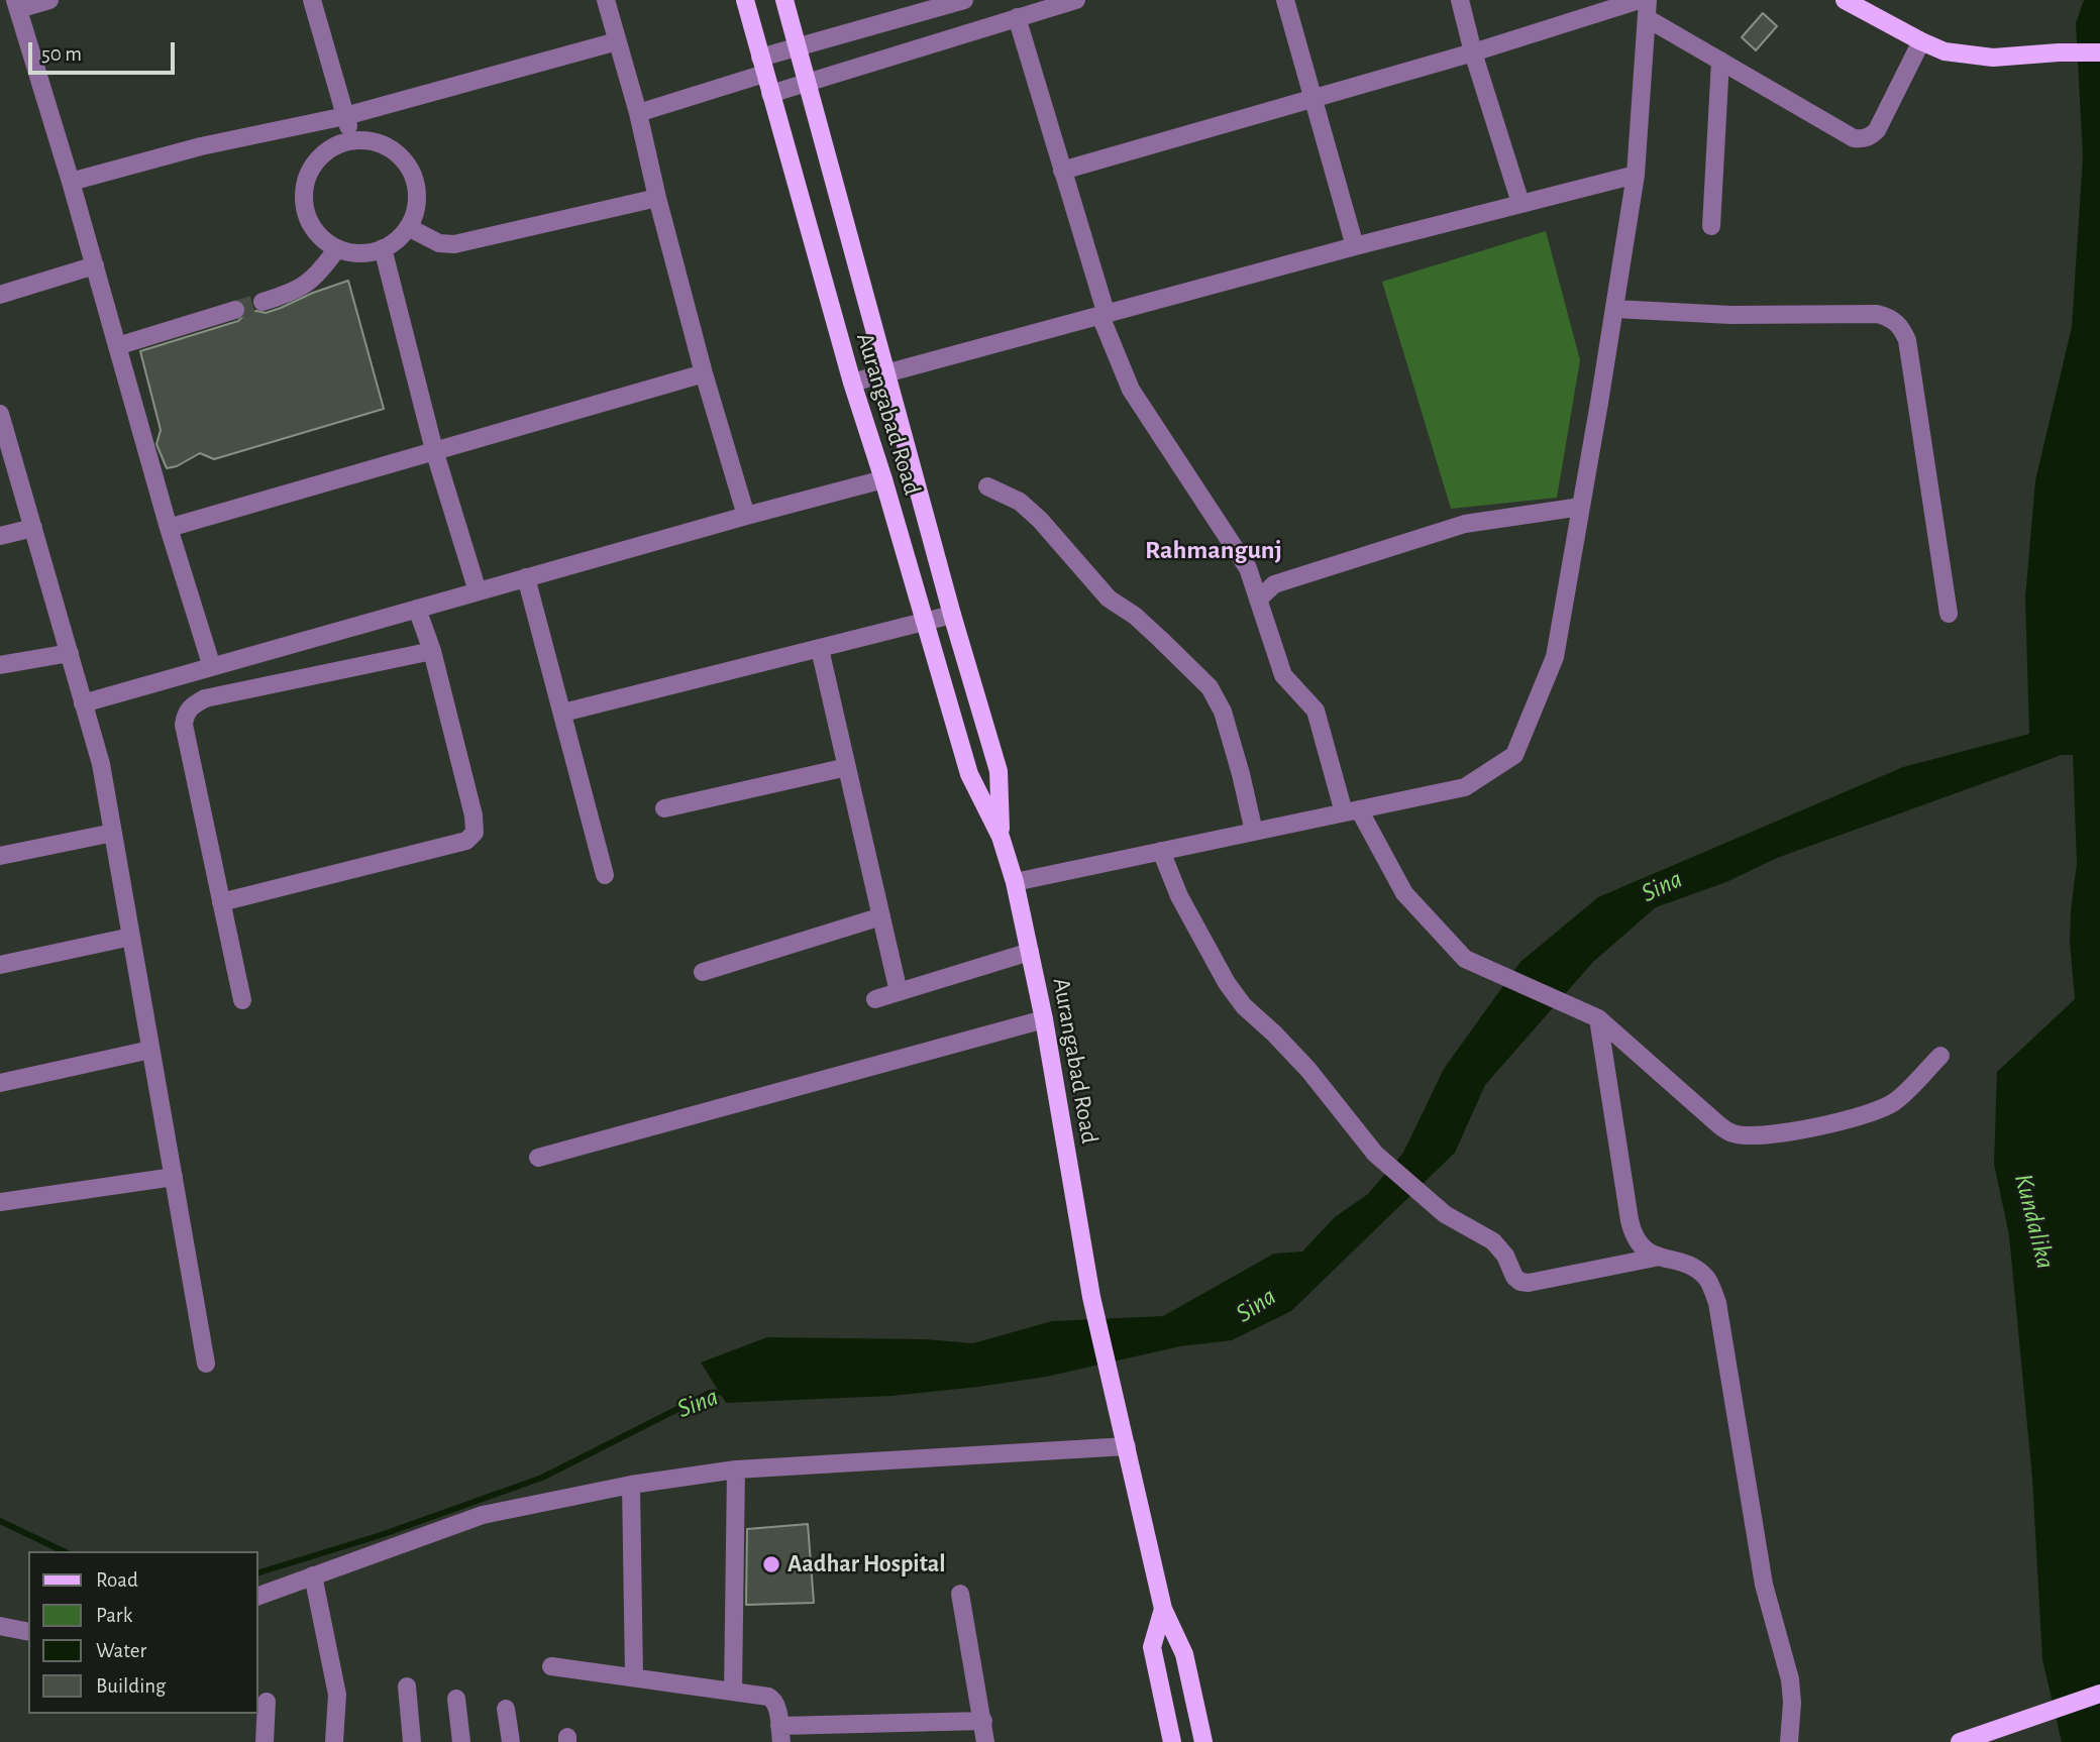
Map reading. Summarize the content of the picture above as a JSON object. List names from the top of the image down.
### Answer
{
  "streets": {
    "main road": ["Aurangabad Road"]
  },
  "districts": ["Rahmangunj"],
  "water": ["Sina", "Kundalika"],
  "places": ["Aadhar Hospital"],
  "legend": [
    "Road",
    "Park",
    "Water",
    "Building"
  ],
  "scale_bar": "50 m"
}
